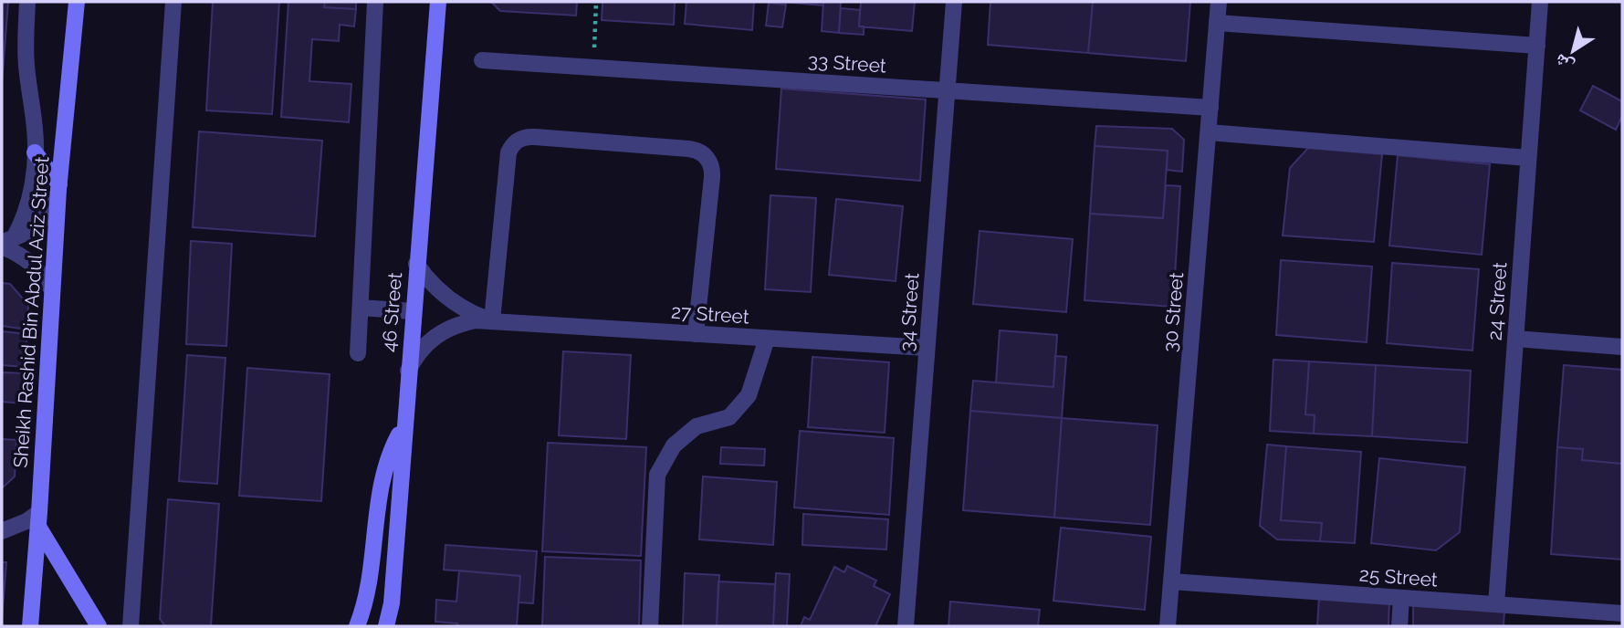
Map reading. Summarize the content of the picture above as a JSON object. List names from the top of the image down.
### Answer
{
  "streets": {
    "main road": ["Sheikh Rashid Bin Abdul Aziz Street", "46 Street"],
    "street": [
      "33 Street",
      "24 Street",
      "34 Street",
      "30 Street",
      "27 Street",
      "25 Street"
    ]
  },
  "crossings": [
    ["33 Street", "34 Street"],
    ["33 Street", "30 Street"],
    ["24 Street", "25 Street"],
    ["46 Street", "27 Street"],
    ["34 Street", "27 Street"],
    ["30 Street", "25 Street"]
  ],
  "north": "bottom left"
}
